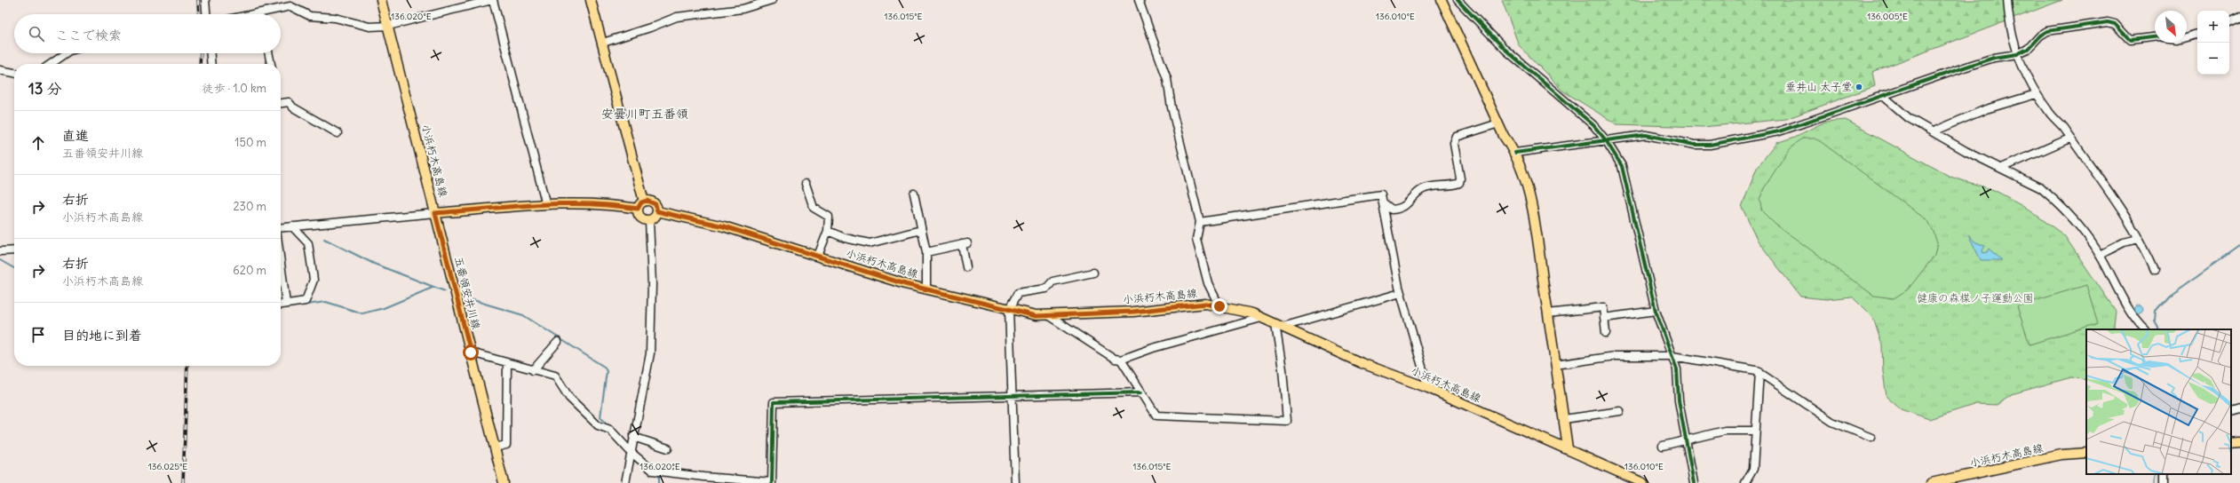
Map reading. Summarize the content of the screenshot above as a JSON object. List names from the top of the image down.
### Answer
{
  "streets": {
    "main road": ["小浜朽木高島線", "五番領安井川線"]
  },
  "crossings": [
    ["小浜朽木高島線", "五番領安井川線"]
  ],
  "districts": ["安曇川町五番領"],
  "parks": ["健康の森楳ノ子運動公園"],
  "places": ["垂井山 太子堂"],
  "north": "bottom right",
  "page": {
    "map_buttons": ["+", "−"],
    "search": "ここで検索",
    "heading": ["13 分", "徒歩 · 1.0 km"],
    "list": [
      ["直進", "五番領安井川線", "150 m"],
      ["右折", "小浜朽木高島線", "230 m"],
      ["右折", "小浜朽木高島線", "620 m"],
      "目的地に到着"
    ]
  },
  "coordinates": [
    "136.020°E",
    "136.010°E",
    "136.005°E",
    "136.015°E",
    "136.025°E"
  ]
}
